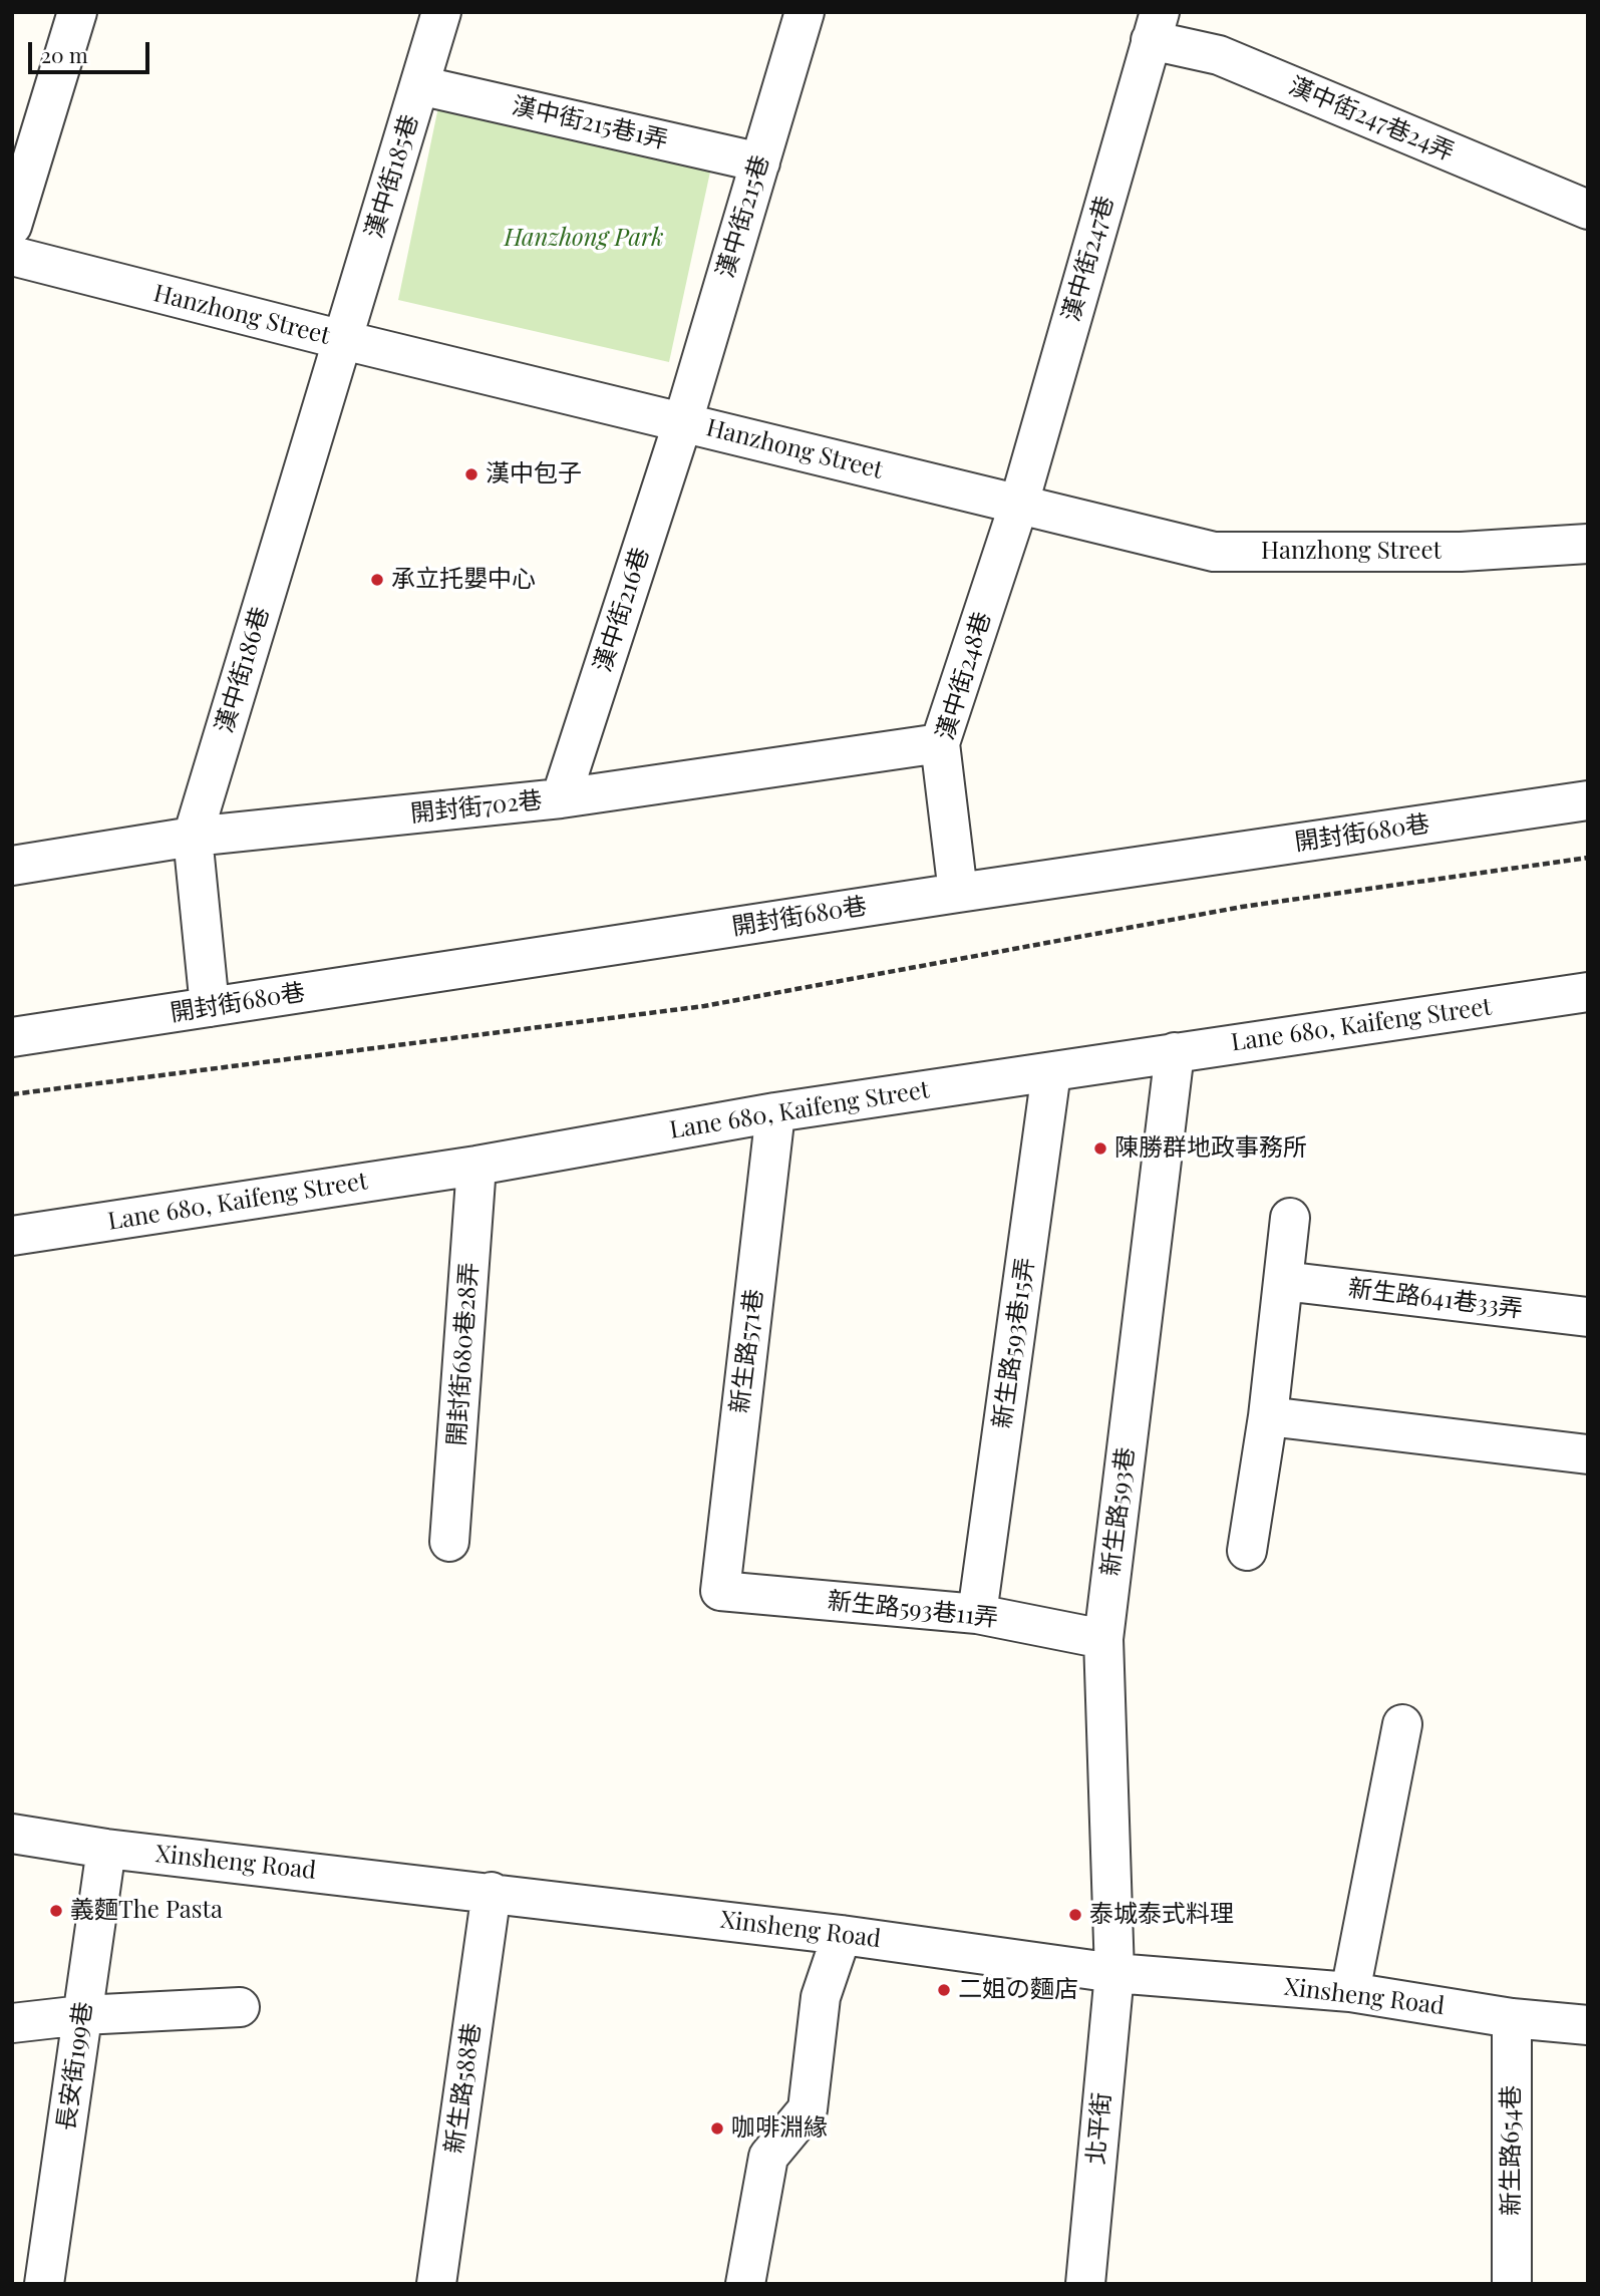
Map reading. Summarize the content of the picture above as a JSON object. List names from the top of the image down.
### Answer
{
  "streets": {
    "street": [
      "漢中街247巷24弄",
      "漢中街215巷1弄",
      "漢中街185巷",
      "漢中街215巷",
      "漢中街247巷",
      "Hanzhong Street",
      "漢中街216巷",
      "漢中街186巷",
      "漢中街248巷",
      "開封街702巷",
      "開封街680巷",
      "Lane 680, Kaifeng Street",
      "新生路641巷33弄",
      "新生路593巷15弄",
      "新生路571巷",
      "開封街680巷28弄",
      "新生路593巷",
      "新生路593巷11弄",
      "Xinsheng Road",
      "長安街199巷",
      "新生路588巷",
      "北平街",
      "新生路654巷"
    ]
  },
  "crossings": [
    ["漢中街247巷24弄", "漢中街247巷"],
    ["漢中街215巷1弄", "漢中街185巷"],
    ["漢中街215巷1弄", "漢中街215巷"],
    ["漢中街185巷", "Hanzhong Street"],
    ["漢中街185巷", "漢中街186巷"],
    ["漢中街215巷", "Hanzhong Street"],
    ["漢中街215巷", "漢中街216巷"],
    ["漢中街247巷", "Hanzhong Street"],
    ["漢中街247巷", "漢中街248巷"],
    ["Hanzhong Street", "漢中街216巷"],
    ["Hanzhong Street", "漢中街186巷"],
    ["Hanzhong Street", "漢中街248巷"],
    ["漢中街216巷", "開封街702巷"],
    ["漢中街186巷", "開封街702巷"],
    ["漢中街186巷", "開封街680巷"],
    ["漢中街248巷", "開封街702巷"],
    ["漢中街248巷", "開封街680巷"],
    ["Lane 680, Kaifeng Street", "新生路593巷15弄"],
    ["Lane 680, Kaifeng Street", "新生路571巷"],
    ["Lane 680, Kaifeng Street", "開封街680巷28弄"],
    ["Lane 680, Kaifeng Street", "新生路593巷"],
    ["新生路593巷15弄", "新生路593巷11弄"],
    ["新生路571巷", "新生路593巷11弄"],
    ["新生路593巷", "新生路593巷11弄"],
    ["新生路593巷", "Xinsheng Road"],
    ["新生路593巷", "北平街"],
    ["Xinsheng Road", "長安街199巷"],
    ["Xinsheng Road", "新生路588巷"],
    ["Xinsheng Road", "北平街"],
    ["Xinsheng Road", "新生路654巷"]
  ],
  "parks": ["Hanzhong Park"],
  "places": [
    "漢中包子",
    "承立托嬰中心",
    "陳勝群地政事務所",
    "義麵The Pasta",
    "泰城泰式料理",
    "二姐の麵店",
    "咖啡淵緣"
  ],
  "scale_bar": "20 m"
}
